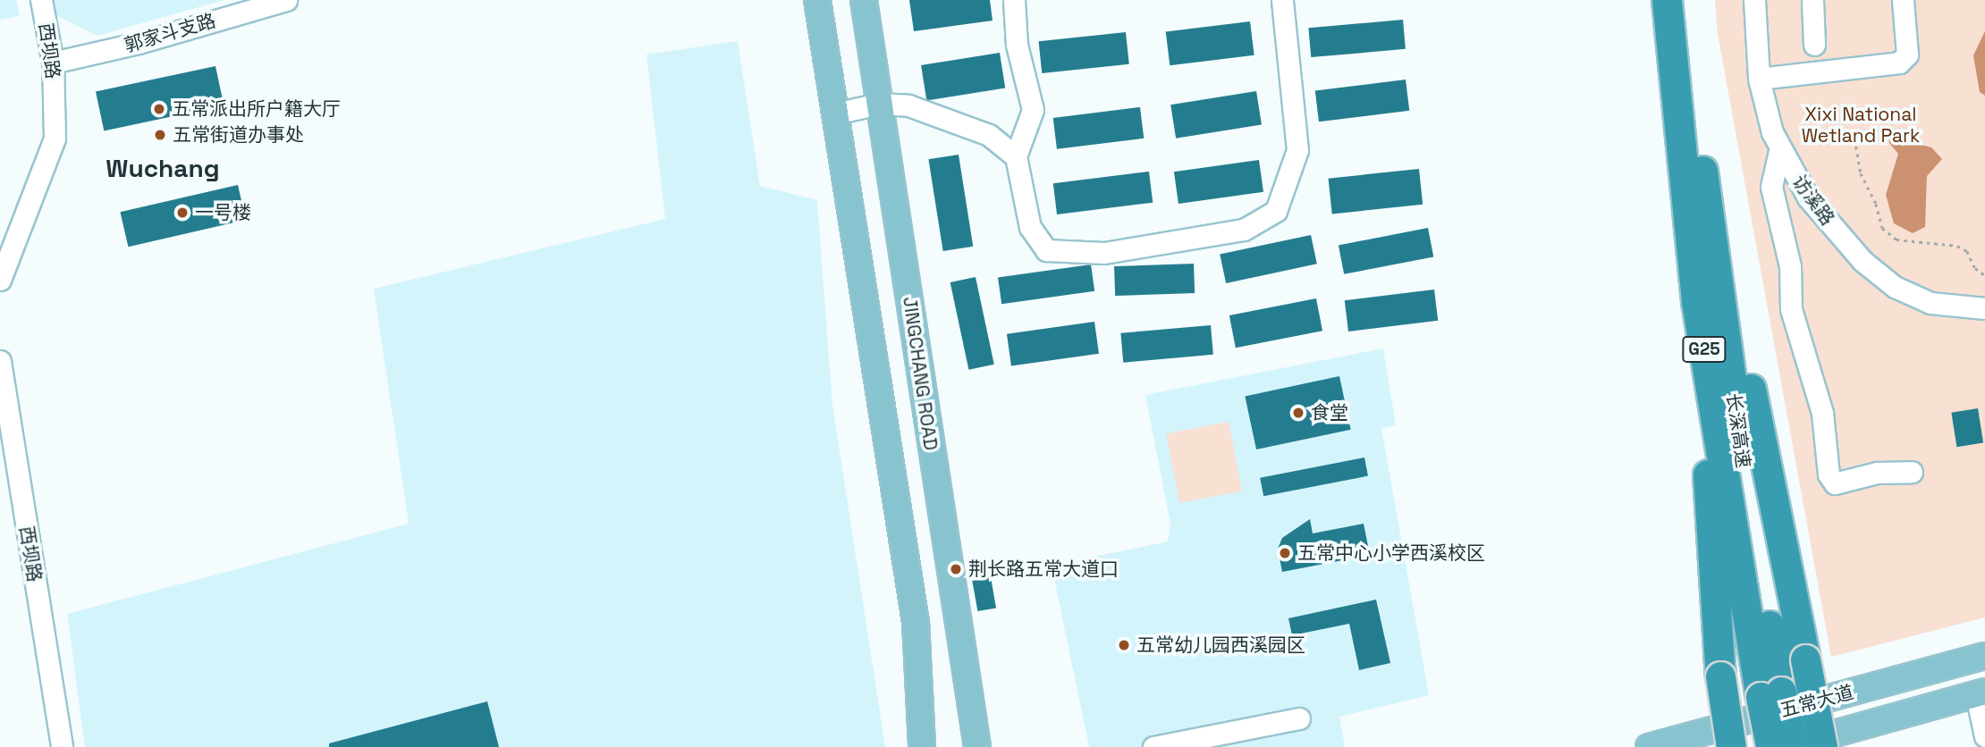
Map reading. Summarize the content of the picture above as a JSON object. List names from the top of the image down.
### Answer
{
  "streets": {
    "highway": ["G25", "长深高速"],
    "main road": ["JINGCHANG ROAD", "五常大道"],
    "street": ["郭家斗支路", "西坝路", "访溪路"]
  },
  "crossings": [
    ["郭家斗支路", "西坝路"],
    ["长深高速", "五常大道"]
  ],
  "districts": ["Wuchang"],
  "parks": ["Xixi National Wetland Park"],
  "places": [
    "五常派出所户籍大厅",
    "五常街道办事处",
    "一号楼",
    "食堂",
    "五常中心小学西溪校区",
    "荆长路五常大道口",
    "五常幼儿园西溪园区"
  ]
}
